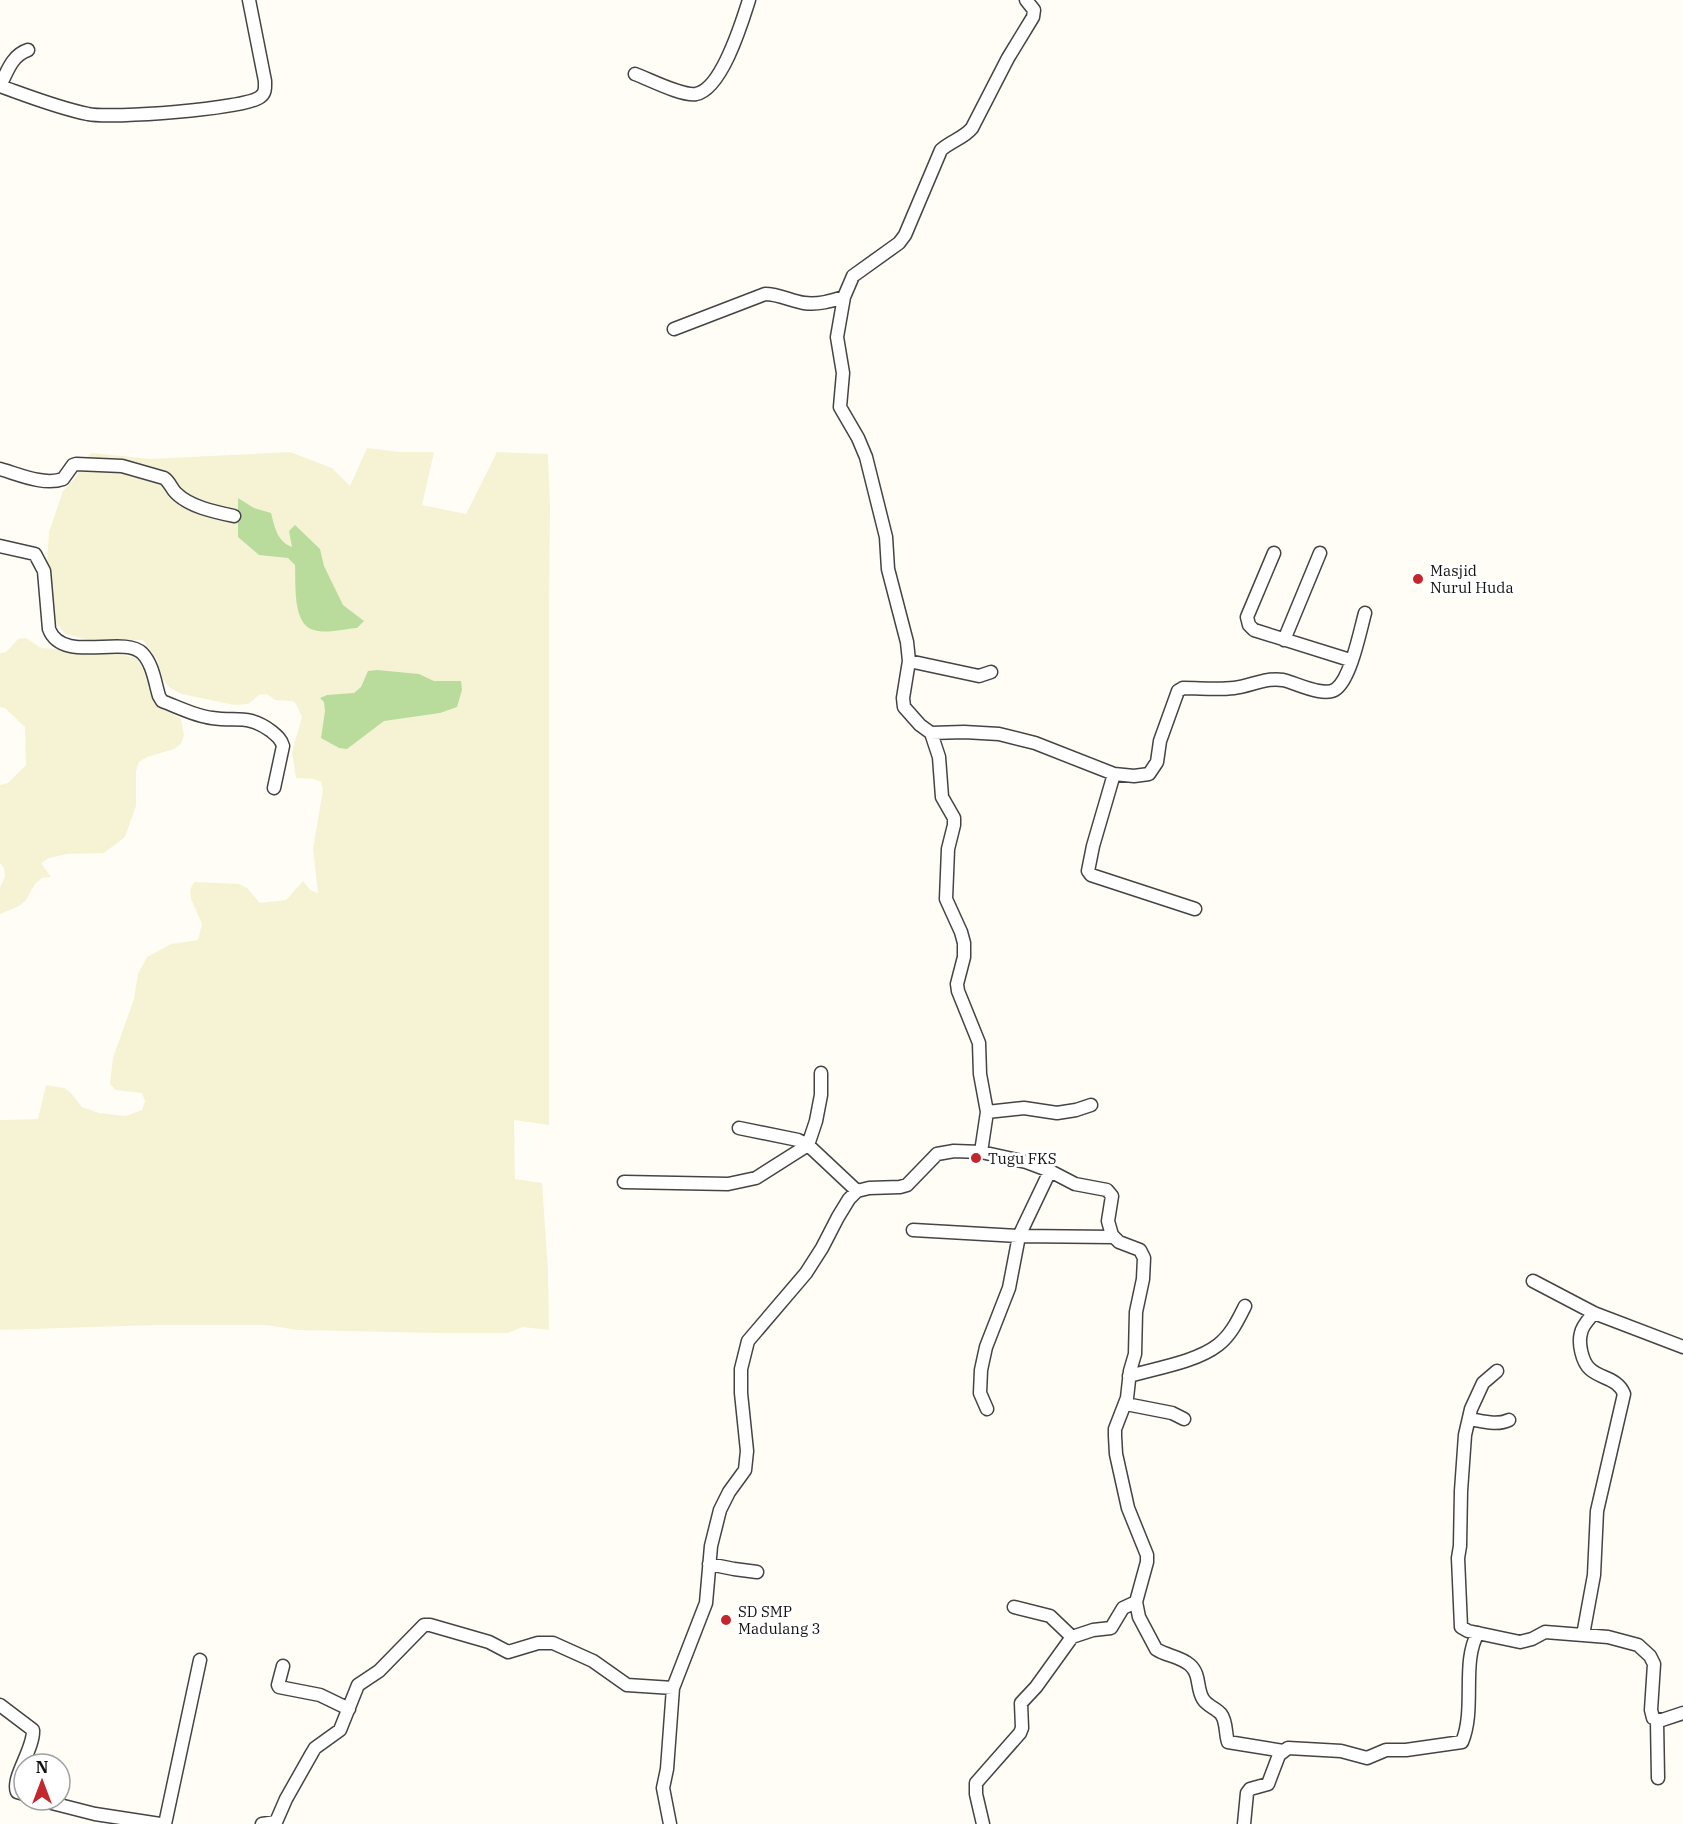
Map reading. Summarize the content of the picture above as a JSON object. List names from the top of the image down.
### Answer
{
  "places": ["Masjid Nurul Huda", "Tugu FKS", "SD SMP Madulang 3"],
  "north": "top"
}
